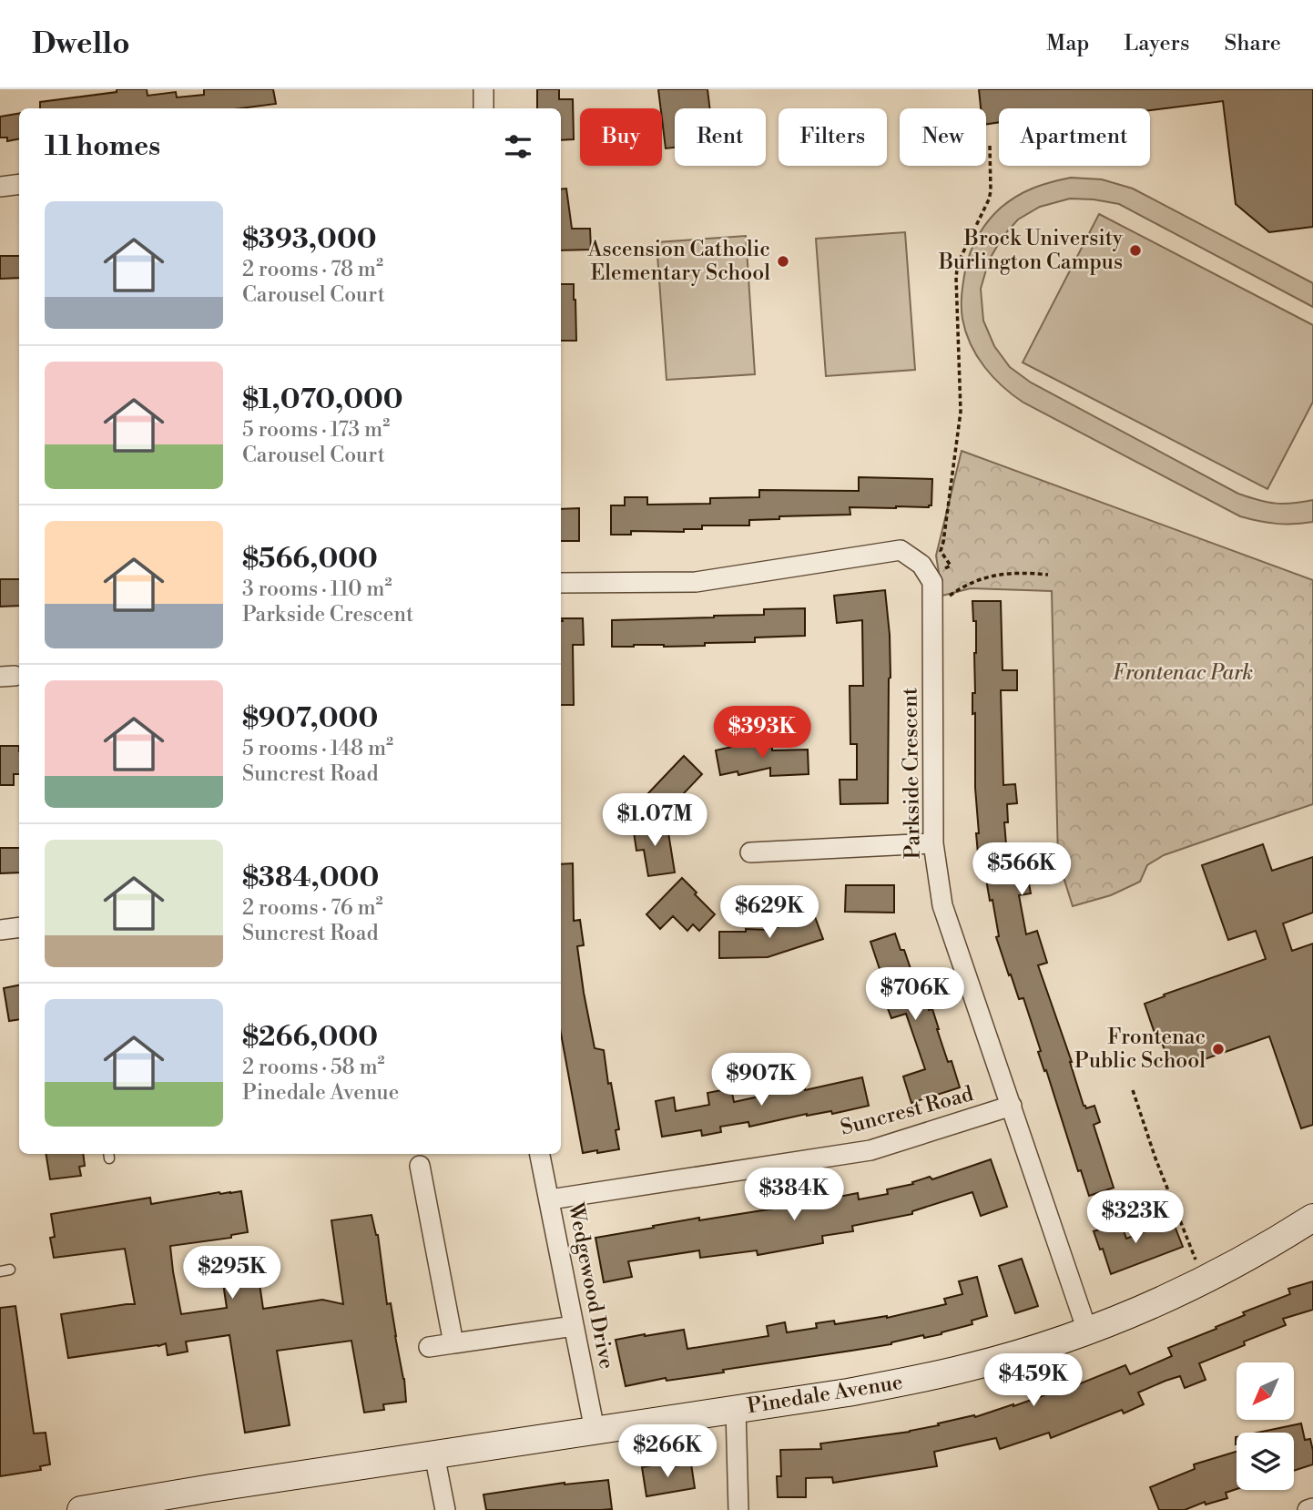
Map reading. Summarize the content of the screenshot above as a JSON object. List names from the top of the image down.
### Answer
{
  "streets": {
    "street": [
      "Parkside Crescent",
      "Suncrest Road",
      "Wedgewood Drive",
      "Pinedale Avenue"
    ]
  },
  "crossings": [
    ["Parkside Crescent", "Suncrest Road"],
    ["Parkside Crescent", "Pinedale Avenue"],
    ["Suncrest Road", "Wedgewood Drive"],
    ["Wedgewood Drive", "Pinedale Avenue"]
  ],
  "parks": ["Frontenac Park"],
  "places": ["Brock University Burlington Campus", "Ascension Catholic Elementary School", "Frontenac Public School"],
  "north": "bottom left",
  "page": {
    "header": "Dwello",
    "nav": ["Map", "Layers", "Share"],
    "chip": [
      "Buy",
      "Rent",
      "Filters",
      "New",
      "Apartment"
    ],
    "heading": "11 homes",
    "list": [
      {
        "name": "$393,000",
        "note": "2 rooms · 78 m² · Carousel Court"
      },
      {
        "name": "$1,070,000",
        "note": "5 rooms · 173 m² · Carousel Court"
      },
      {
        "name": "$566,000",
        "note": "3 rooms · 110 m² · Parkside Crescent"
      },
      {
        "name": "$907,000",
        "note": "5 rooms · 148 m² · Suncrest Road"
      },
      {
        "name": "$384,000",
        "note": "2 rooms · 76 m² · Suncrest Road"
      },
      {
        "name": "$266,000",
        "note": "2 rooms · 58 m² · Pinedale Avenue"
      }
    ],
    "price": [
      "$393K",
      "$1.07M",
      "$566K",
      "$629K",
      "$706K",
      "$907K",
      "$384K",
      "$323K",
      "$295K",
      "$459K",
      "$266K"
    ]
  }
}
